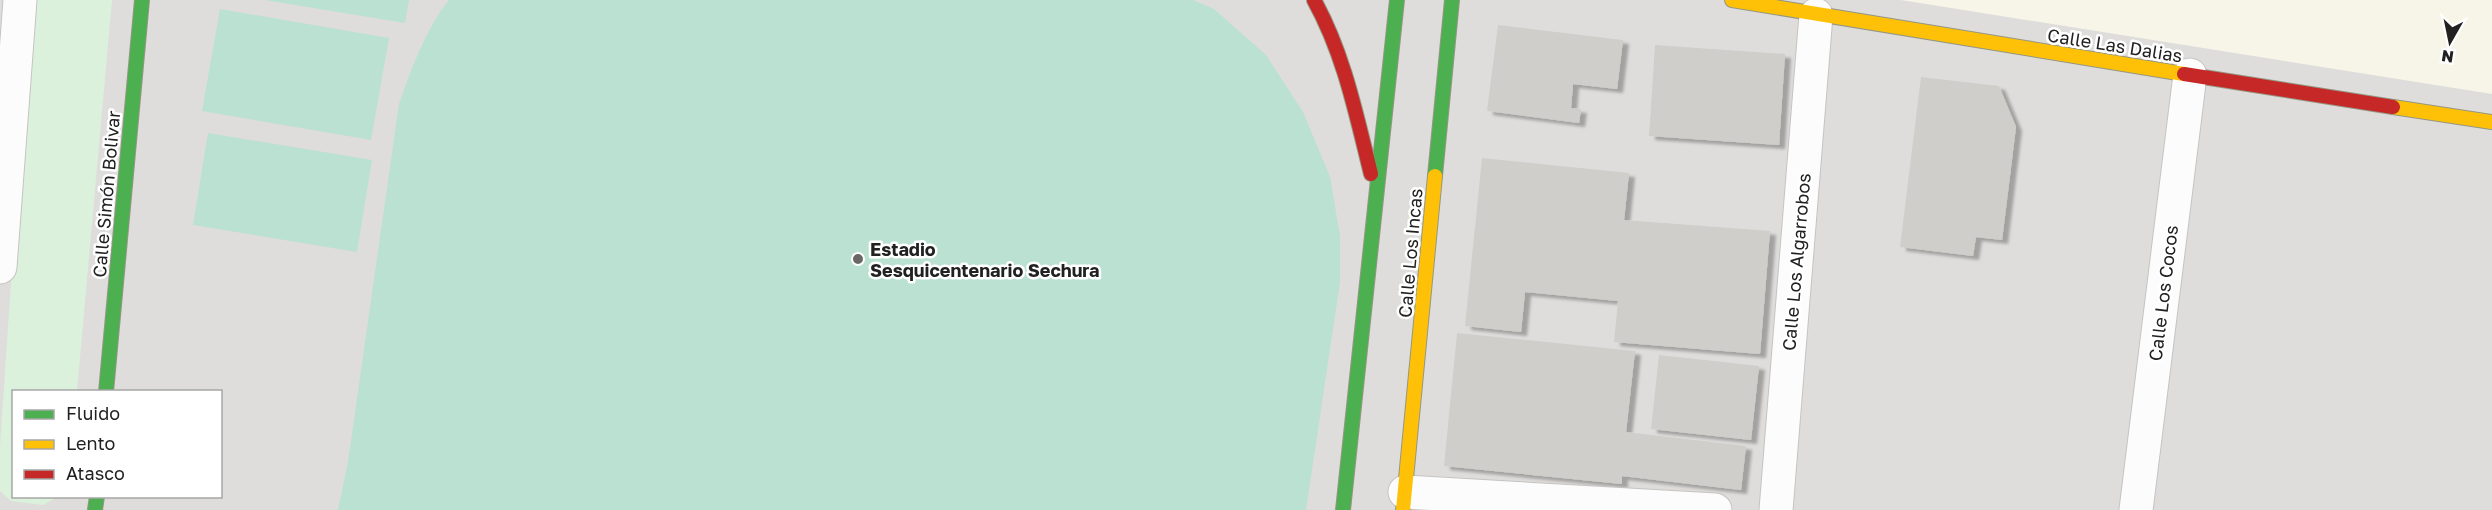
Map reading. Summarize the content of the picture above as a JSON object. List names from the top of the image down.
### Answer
{
  "streets": {
    "street": [
      "Calle Las Dalias",
      "Calle Simón Bolivar",
      "Calle Los Incas",
      "Calle Los Algarrobos",
      "Calle Los Cocos"
    ]
  },
  "crossings": [
    ["Calle Las Dalias", "Calle Los Algarrobos"],
    ["Calle Las Dalias", "Calle Los Cocos"]
  ],
  "places": ["Estadio Sesquicentenario Sechura"],
  "legend": ["Fluido", "Lento", "Atasco"],
  "north": "bottom"
}
